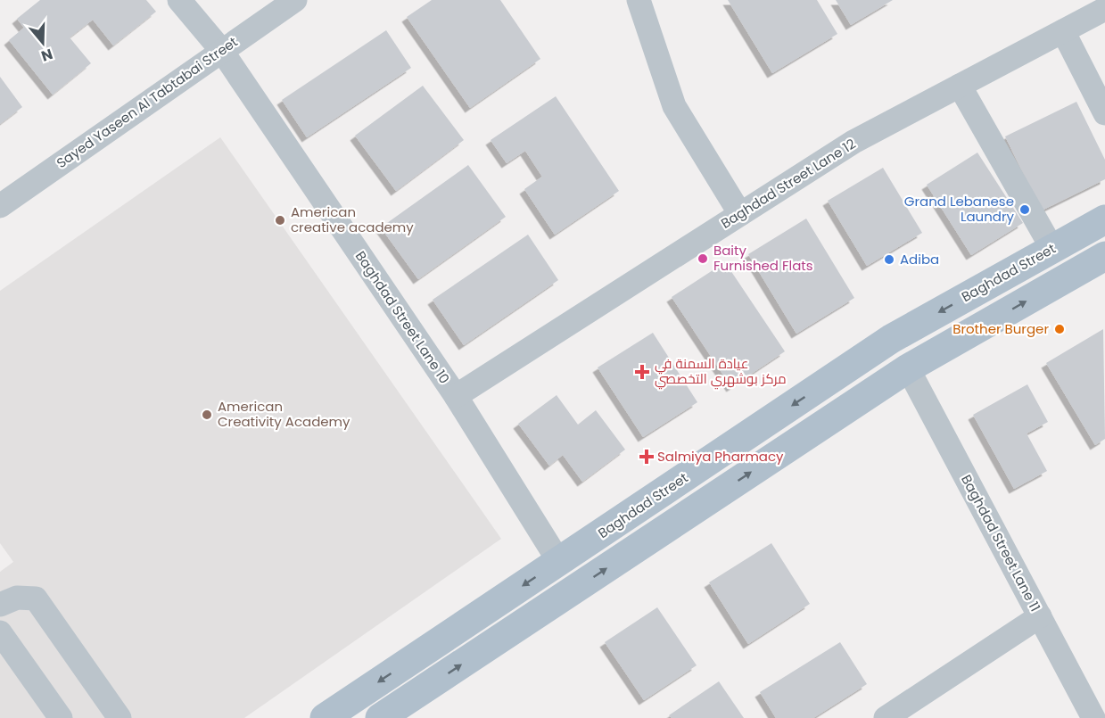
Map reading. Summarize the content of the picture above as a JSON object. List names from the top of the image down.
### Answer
{
  "streets": {
    "main road": ["Baghdad Street"],
    "street": [
      "Sayed Yaseen Al Tabtabai Street",
      "Baghdad Street Lane 12",
      "Baghdad Street Lane 10",
      "Baghdad Street Lane 11"
    ]
  },
  "crossings": [
    ["Sayed Yaseen Al Tabtabai Street", "Baghdad Street Lane 10"],
    ["Baghdad Street Lane 12", "Baghdad Street Lane 10"],
    ["Baghdad Street", "Baghdad Street Lane 10"]
  ],
  "places": {
    "other": [
      "Grand Lebanese Laundry",
      "American creative academy",
      "Baity Furnished Flats",
      "Adiba",
      "Brother Burger",
      "American Creativity Academy"
    ],
    "health": ["عيادة السمنة في مركز بوشهري التخصصي", "Salmiya Pharmacy"]
  },
  "north": "bottom"
}
